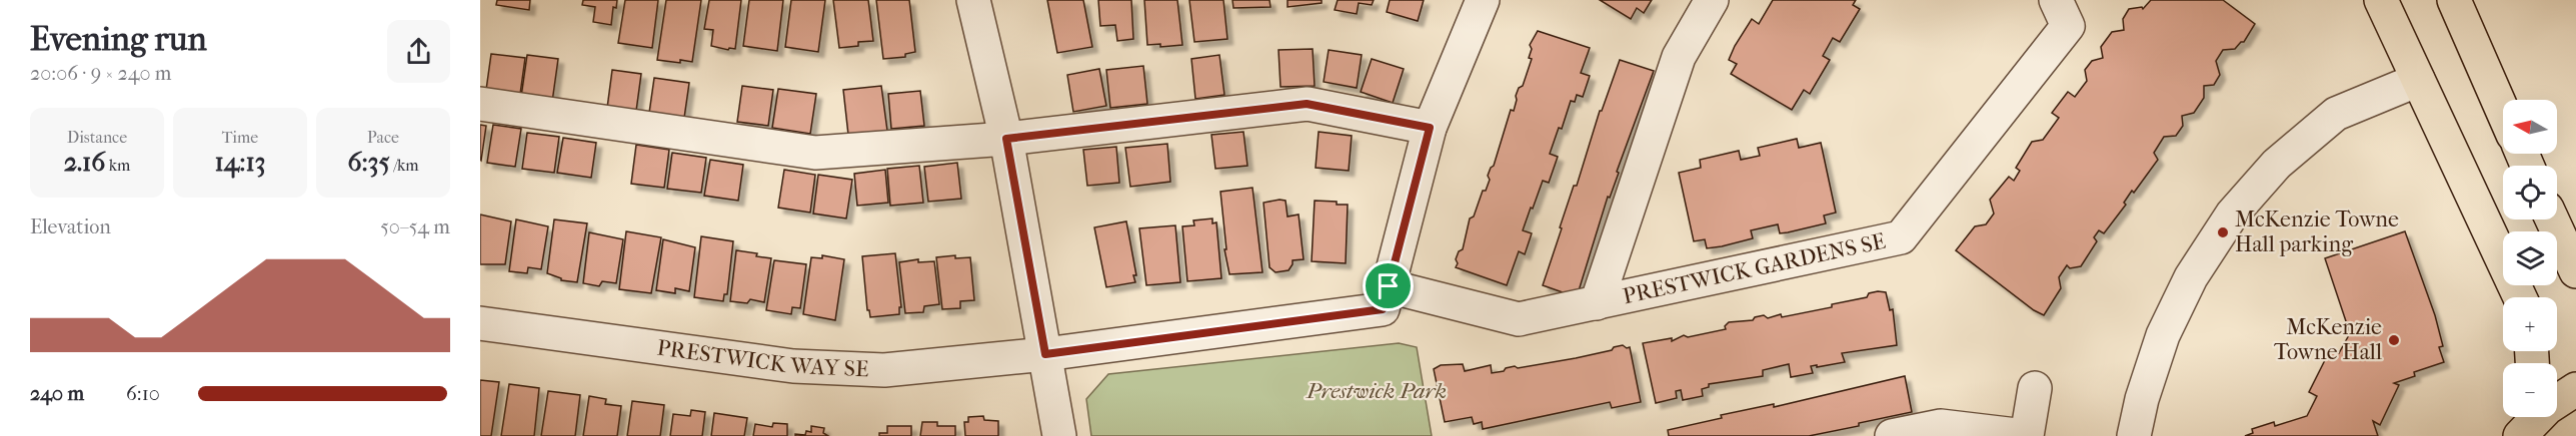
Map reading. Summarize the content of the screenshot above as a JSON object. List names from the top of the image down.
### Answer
{
  "streets": {
    "street": ["PRESTWICK GARDENS SE", "PRESTWICK WAY SE"]
  },
  "crossings": [
    ["PRESTWICK GARDENS SE", "PRESTWICK WAY SE"]
  ],
  "parks": ["Prestwick Park"],
  "places": ["McKenzie Towne Hall parking", "McKenzie Towne Hall"],
  "north": "left",
  "page": {
    "heading": ["Evening run", "20:06 · 9 × 240 m"],
    "map_buttons": ["+", "−"],
    "stats": [
      ["Distance", "2.16 km"],
      ["Time", "14:13"],
      ["Pace", "6:35 /km"]
    ],
    "chart": ["Elevation", "50–54 m"],
    "list": [
      {
        "name": "240 m",
        "note": "6:10"
      }
    ]
  }
}
